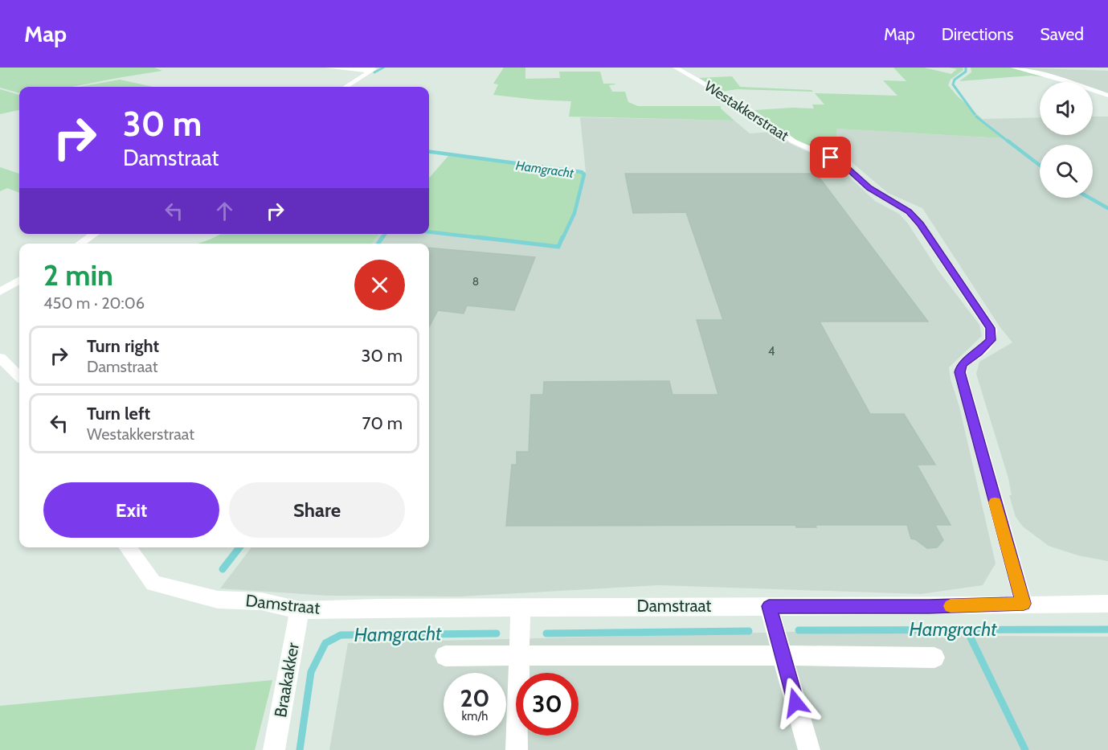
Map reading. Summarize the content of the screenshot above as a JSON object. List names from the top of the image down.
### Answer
{
  "streets": {
    "street": ["Westakkerstraat", "Damstraat", "Braakakker"]
  },
  "crossings": [
    ["Westakkerstraat", "Damstraat"],
    ["Damstraat", "Braakakker"]
  ],
  "water": ["Hamgracht"],
  "house_numbers": ["8", "4"],
  "page": {
    "header": "Map",
    "nav": ["Map", "Directions", "Saved"],
    "turn": ["30 m", "Damstraat"],
    "heading": ["2 min", "450 m · 20:06"],
    "list": [
      {
        "name": "Turn right",
        "note": "Damstraat",
        "value": "30 m"
      },
      {
        "name": "Turn left",
        "note": "Westakkerstraat",
        "value": "70 m"
      }
    ],
    "buttons": ["Exit", "Share"],
    "speed": "20 km/h",
    "limit": "30"
  }
}
